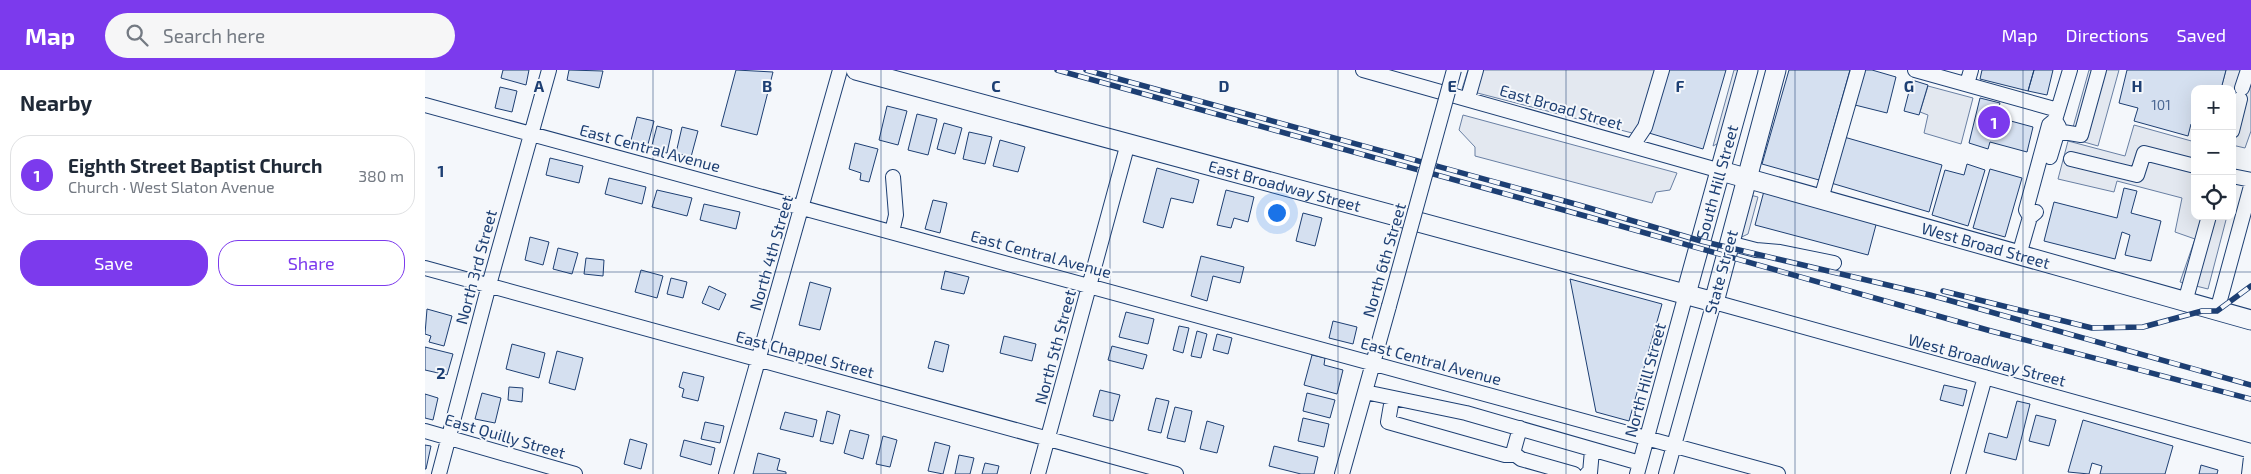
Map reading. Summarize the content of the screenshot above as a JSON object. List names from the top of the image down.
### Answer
{
  "streets": {
    "main road": [
      "South Hill Street",
      "East Broadway Street",
      "West Broad Street",
      "State Street"
    ],
    "street": [
      "East Broad Street",
      "East Central Avenue",
      "North 4th Street",
      "North 6th Street",
      "North 3rd Street",
      "North 5th Street",
      "East Chappel Street",
      "West Broadway Street",
      "North Hill Street",
      "East Quilly Street"
    ]
  },
  "crossings": [
    ["East Broad Street", "South Hill Street"],
    ["East Broad Street", "West Broad Street"],
    ["East Central Avenue", "North 4th Street"],
    ["East Central Avenue", "North 6th Street"],
    ["East Central Avenue", "North 3rd Street"],
    ["East Central Avenue", "State Street"],
    ["East Central Avenue", "North 5th Street"],
    ["East Central Avenue", "North Hill Street"],
    ["South Hill Street", "East Broadway Street"],
    ["South Hill Street", "West Broad Street"],
    ["South Hill Street", "North Hill Street"],
    ["East Broadway Street", "State Street"],
    ["East Broadway Street", "North 5th Street"],
    ["East Broadway Street", "West Broadway Street"],
    ["East Broadway Street", "North Hill Street"],
    ["West Broad Street", "State Street"],
    ["North 4th Street", "East Chappel Street"],
    ["North 3rd Street", "East Chappel Street"],
    ["North 3rd Street", "East Quilly Street"],
    ["State Street", "West Broadway Street"],
    ["North 5th Street", "East Chappel Street"]
  ],
  "house_numbers": ["101"],
  "page": {
    "header": "Map",
    "search": "Search here",
    "nav": ["Map", "Directions", "Saved"],
    "heading": "Nearby",
    "map_buttons": ["+", "−"],
    "pins": "1",
    "list": [
      {
        "mark": "1",
        "name": "Eighth Street Baptist Church",
        "note": "Church · West Slaton Avenue",
        "value": "380 m"
      }
    ],
    "buttons": ["Save", "Share"]
  },
  "grid": {
    "columns": [
      "A",
      "B",
      "C",
      "D",
      "E",
      "F",
      "G",
      "H"
    ],
    "rows": ["1", "2"]
  }
}
